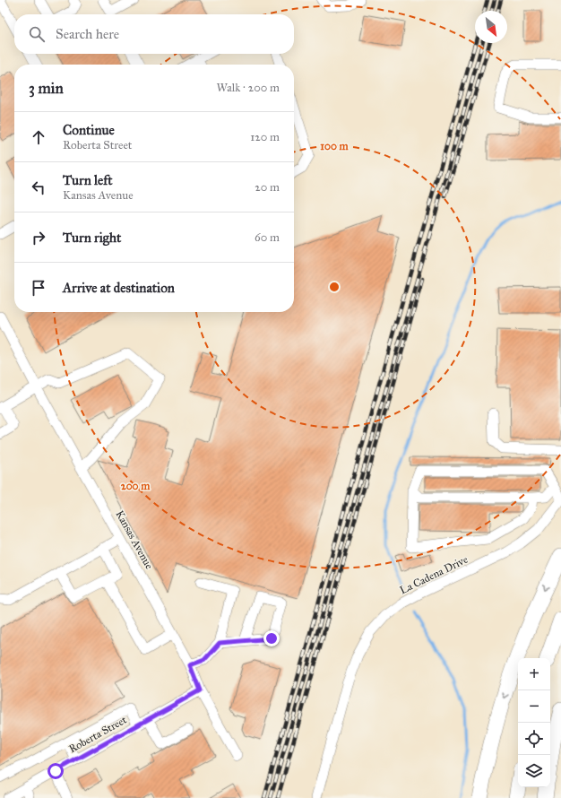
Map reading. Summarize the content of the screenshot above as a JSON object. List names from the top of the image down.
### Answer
{
  "streets": {
    "street": ["Kansas Avenue", "La Cadena Drive", "Roberta Street"]
  },
  "crossings": [
    ["Kansas Avenue", "Roberta Street"]
  ],
  "north": "bottom right",
  "page": {
    "search": "Search here",
    "heading": ["3 min", "Walk · 200 m"],
    "list": [
      ["Continue", "Roberta Street", "120 m"],
      ["Turn left", "Kansas Avenue", "20 m"],
      ["Turn right", "60 m"],
      "Arrive at destination"
    ],
    "map_buttons": ["+", "−"]
  },
  "rings": ["100 m", "200 m"]
}
